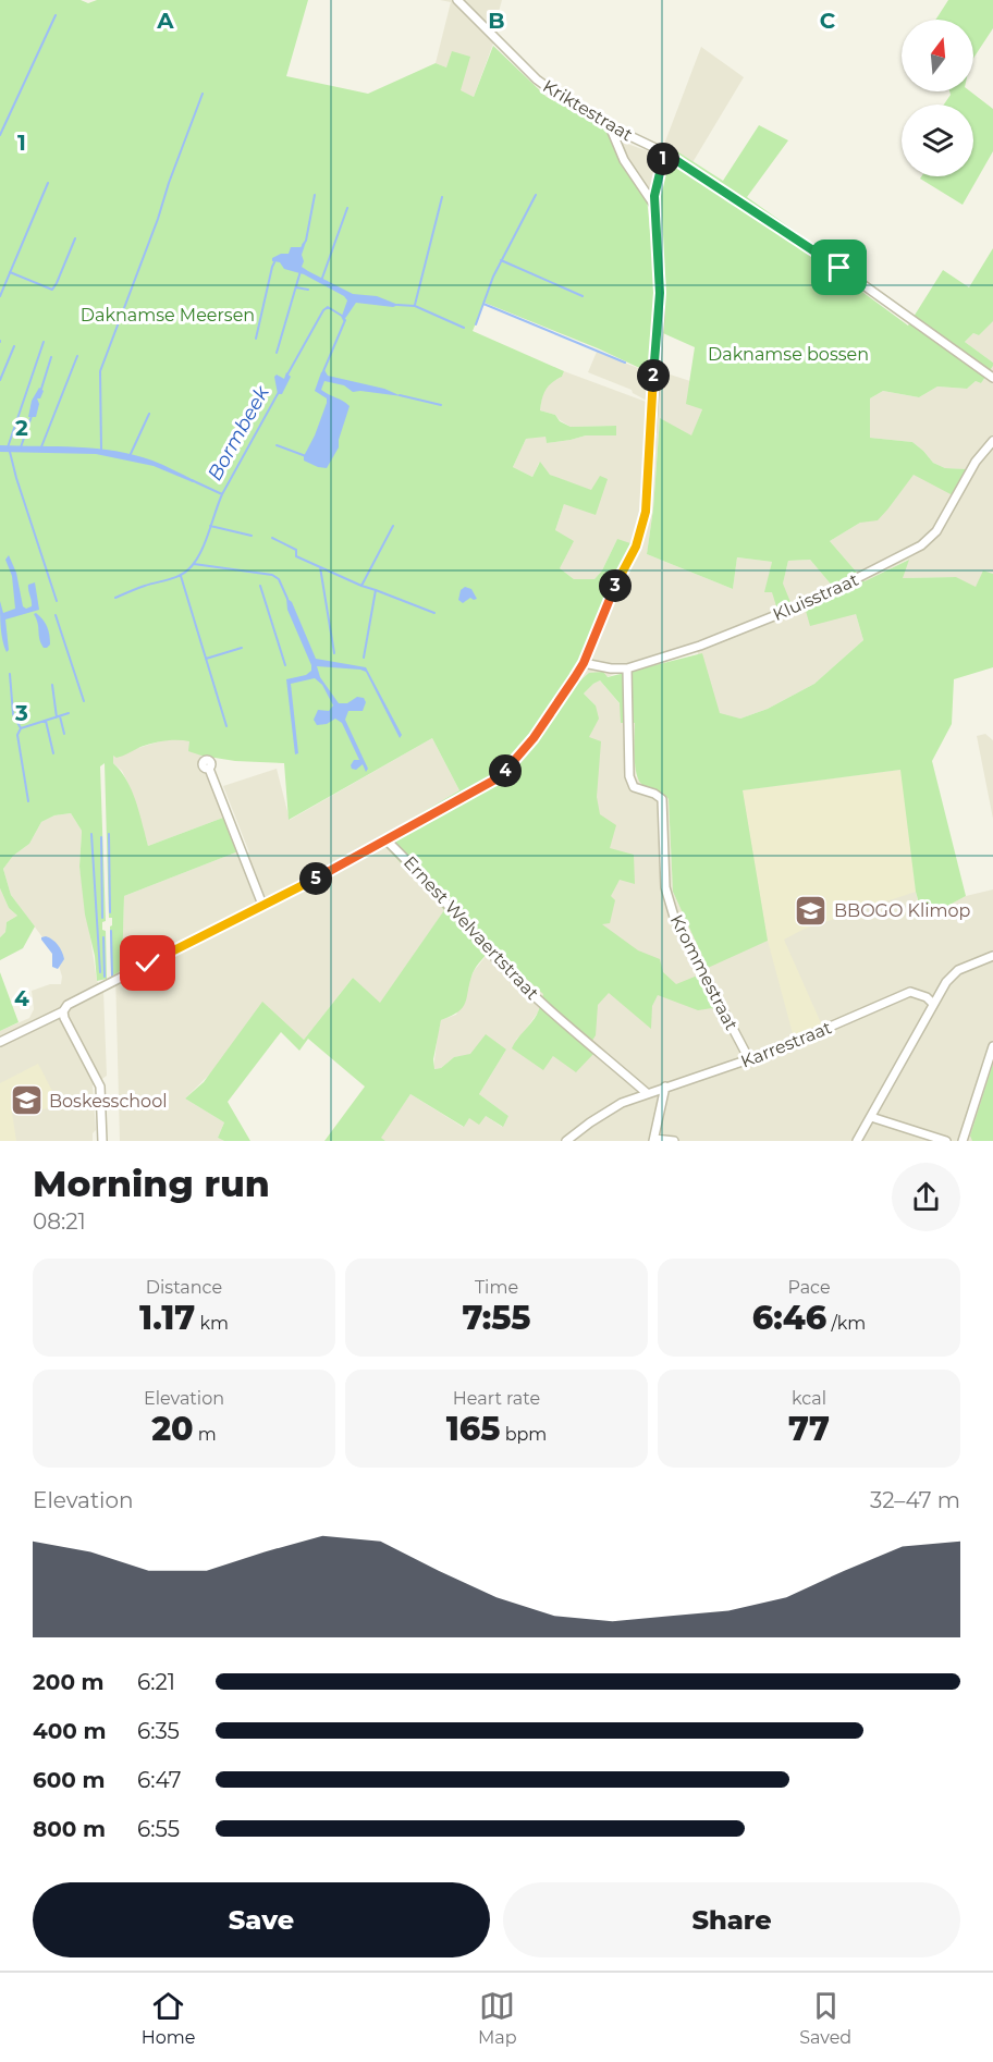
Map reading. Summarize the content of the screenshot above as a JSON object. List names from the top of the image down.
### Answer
{
  "streets": {
    "street": [
      "Kriktestraat",
      "Kluisstraat",
      "Ernest Welvaertstraat",
      "Krommestraat",
      "Karrestraat"
    ]
  },
  "crossings": [
    ["Kluisstraat", "Krommestraat"],
    ["Ernest Welvaertstraat", "Karrestraat"],
    ["Krommestraat", "Karrestraat"]
  ],
  "water": ["Bormbeek"],
  "parks": ["Daknamse Meersen", "Daknamse bossen"],
  "places": {
    "school or university": ["BBOGO Klimop", "Boskesschool"]
  },
  "north": "top",
  "page": {
    "pins": [
      "1",
      "2",
      "3",
      "4",
      "5"
    ],
    "heading": ["Morning run", "08:21"],
    "stats": [
      ["Distance", "1.17 km"],
      ["Time", "7:55"],
      ["Pace", "6:46 /km"],
      ["Elevation", "20 m"],
      ["Heart rate", "165 bpm"],
      ["kcal", "77"]
    ],
    "chart": ["Elevation", "32–47 m"],
    "list": [
      {
        "name": "200 m",
        "note": "6:21"
      },
      {
        "name": "400 m",
        "note": "6:35"
      },
      {
        "name": "600 m",
        "note": "6:47"
      },
      {
        "name": "800 m",
        "note": "6:55"
      }
    ],
    "buttons": ["Save", "Share"],
    "tabs": ["Home", "Map", "Saved"]
  },
  "grid": {
    "columns": ["A", "B", "C"],
    "rows": [
      "1",
      "2",
      "3",
      "4"
    ]
  }
}
